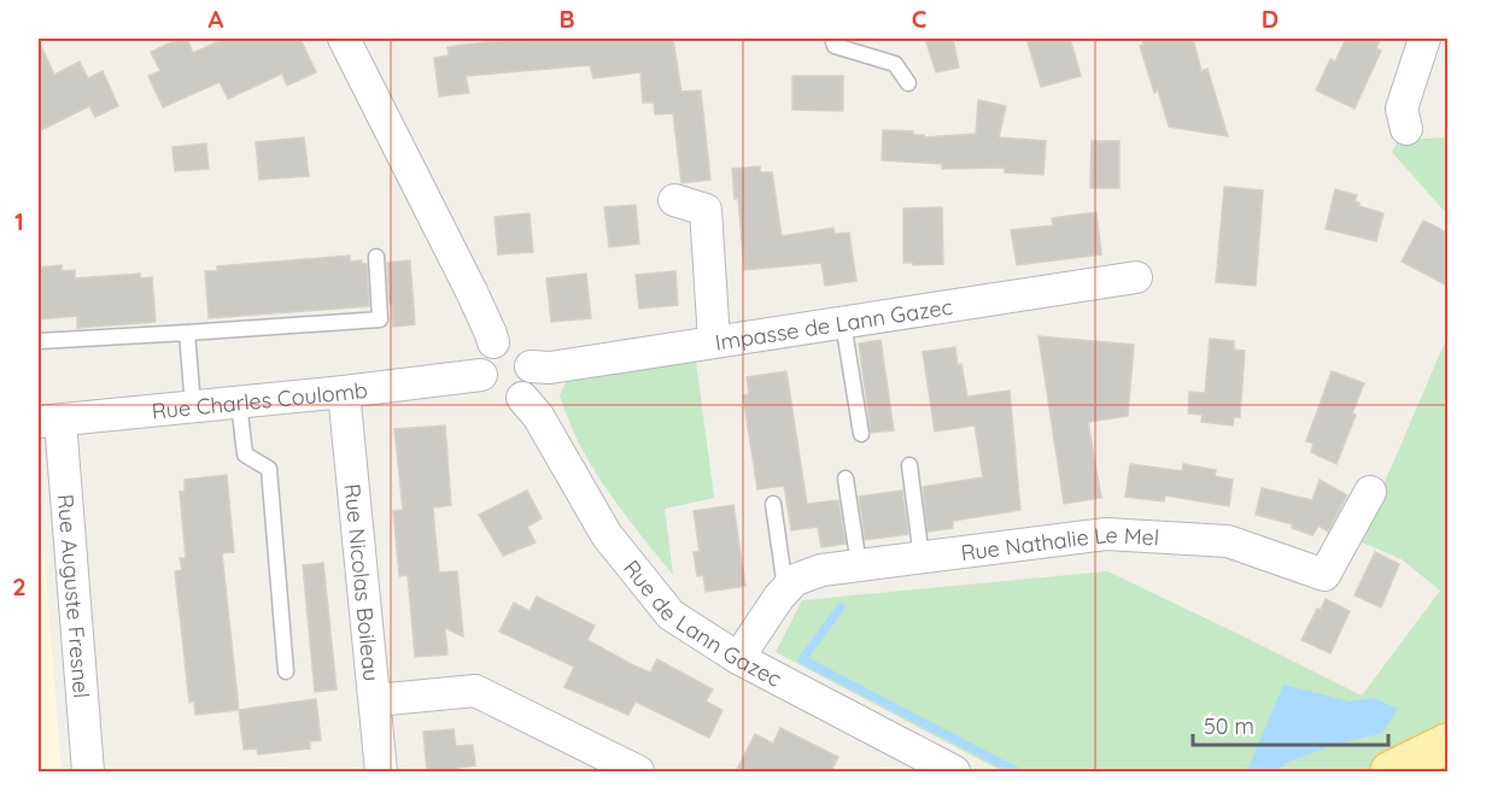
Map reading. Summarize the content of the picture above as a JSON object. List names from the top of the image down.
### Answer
{
  "streets": {
    "street": [
      "Impasse de Lann Gazec",
      "Rue Charles Coulomb",
      "Rue Nathalie Le Mel",
      "Rue Nicolas Boileau",
      "Rue Auguste Fresnel",
      "Rue de Lann Gazec"
    ]
  },
  "crossings": [
    ["Impasse de Lann Gazec", "Rue Charles Coulomb"],
    ["Impasse de Lann Gazec", "Rue de Lann Gazec"],
    ["Rue Charles Coulomb", "Rue Nicolas Boileau"],
    ["Rue Charles Coulomb", "Rue Auguste Fresnel"],
    ["Rue Charles Coulomb", "Rue de Lann Gazec"],
    ["Rue Nathalie Le Mel", "Rue de Lann Gazec"]
  ],
  "scale_bar": "50 m",
  "grid": {
    "columns": [
      "A",
      "B",
      "C",
      "D"
    ],
    "rows": ["1", "2"]
  }
}
